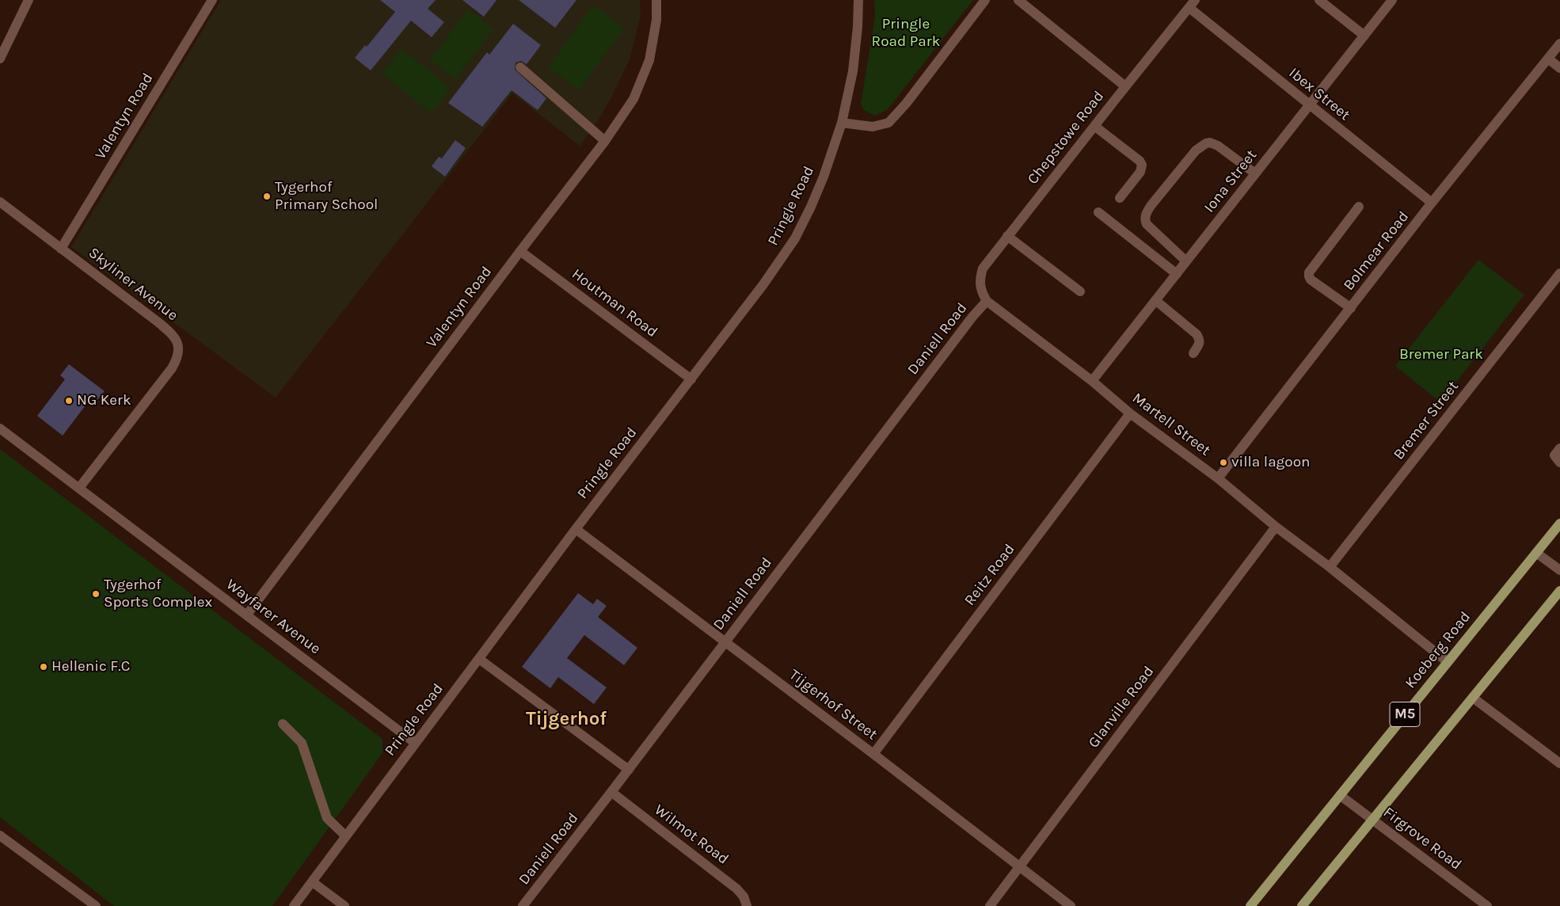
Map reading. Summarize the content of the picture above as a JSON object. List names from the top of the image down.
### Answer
{
  "streets": {
    "main road": ["Koeberg Road", "M5"],
    "street": [
      "Ibex Street",
      "Valentyn Road",
      "Chepstowe Road",
      "Iona Street",
      "Pringle Road",
      "Bolmear Road",
      "Skyliner Avenue",
      "Houtman Road",
      "Daniell Road",
      "Bremer Street",
      "Martell Street",
      "Reitz Road",
      "Wayfarer Avenue",
      "Tijgerhof Street",
      "Glanville Road",
      "Wilmot Road",
      "Firgrove Road"
    ]
  },
  "crossings": [
    ["Ibex Street", "Chepstowe Road"],
    ["Ibex Street", "Iona Street"],
    ["Ibex Street", "Bolmear Road"],
    ["Valentyn Road", "Skyliner Avenue"],
    ["Valentyn Road", "Houtman Road"],
    ["Valentyn Road", "Wayfarer Avenue"],
    ["Chepstowe Road", "Daniell Road"],
    ["Chepstowe Road", "Martell Street"],
    ["Iona Street", "Martell Street"],
    ["Pringle Road", "Houtman Road"],
    ["Pringle Road", "Wayfarer Avenue"],
    ["Pringle Road", "Tijgerhof Street"],
    ["Bolmear Road", "Martell Street"],
    ["Skyliner Avenue", "Wayfarer Avenue"],
    ["Daniell Road", "Martell Street"],
    ["Daniell Road", "Tijgerhof Street"],
    ["Daniell Road", "Wilmot Road"],
    ["Bremer Street", "Martell Street"],
    ["Martell Street", "Reitz Road"],
    ["Martell Street", "Koeberg Road"],
    ["Martell Street", "Glanville Road"],
    ["Reitz Road", "Tijgerhof Street"],
    ["Koeberg Road", "Firgrove Road"],
    ["Tijgerhof Street", "Glanville Road"]
  ],
  "districts": ["Tijgerhof"],
  "parks": ["Pringle Road Park", "Bremer Park"],
  "places": [
    "Tygerhof Primary School",
    "NG Kerk",
    "villa lagoon",
    "Tygerhof Sports Complex",
    "Hellenic F.C"
  ]
}
